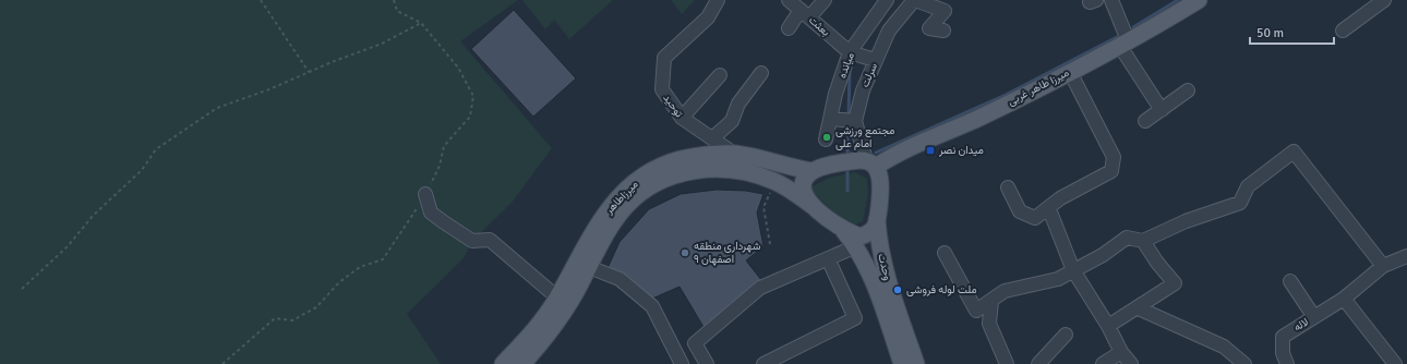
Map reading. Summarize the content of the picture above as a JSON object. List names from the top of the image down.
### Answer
{
  "streets": {
    "main road": ["میرزا طاهر غربی", "میرزاطاهر", "وحدت"],
    "street": [
      "بعثت",
      "میانده",
      "سرلت",
      "توحید",
      "لاله"
    ]
  },
  "crossings": [
    ["بعثت", "میانده"],
    ["سرلت", "میرزا طاهر غربی"],
    ["سرلت", "میرزاطاهر"],
    ["سرلت", "وحدت"],
    ["میرزا طاهر غربی", "میرزاطاهر"],
    ["میرزا طاهر غربی", "وحدت"],
    ["توحید", "میرزاطاهر"],
    ["میرزاطاهر", "وحدت"]
  ],
  "places": {
    "other": ["مجتمع ورزشی امام علی", "شهرداری منطقه ۹ اصفهان", "ملت لوله فروشی"],
    "transit": ["میدان نصر"]
  },
  "scale_bar": "50 m"
}
